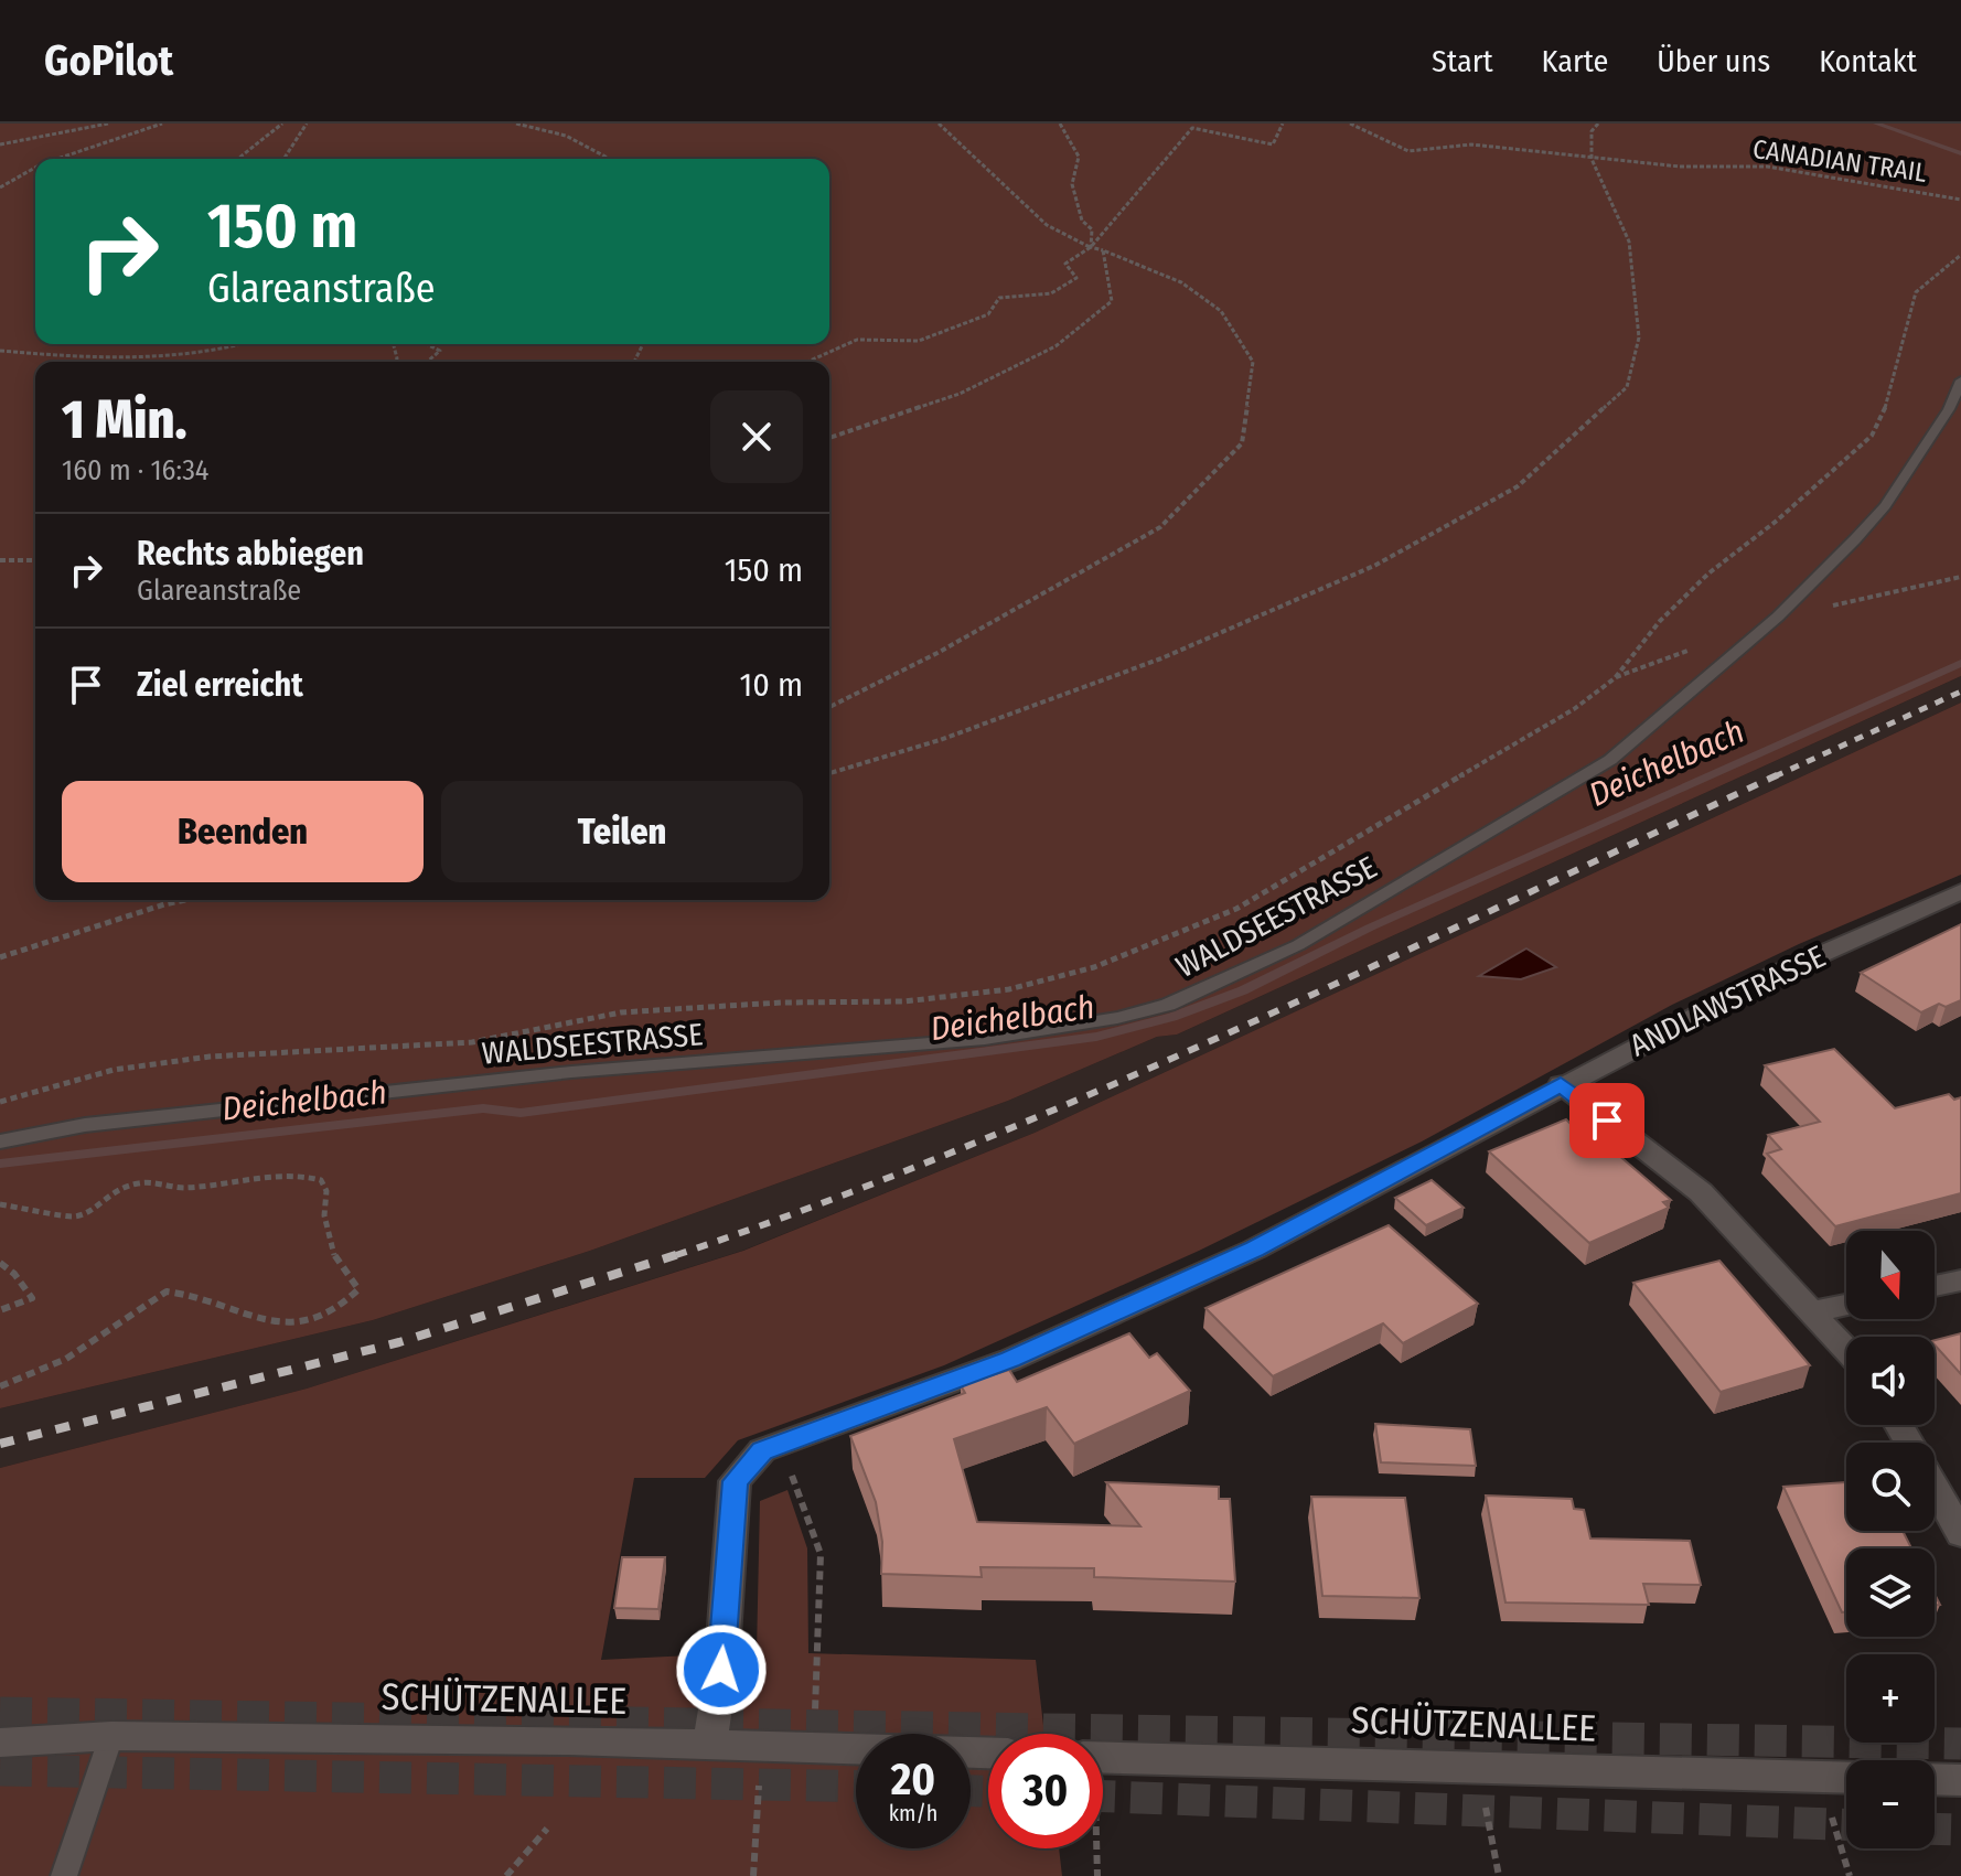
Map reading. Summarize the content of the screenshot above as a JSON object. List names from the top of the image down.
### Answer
{
  "streets": {
    "street": ["ANDLAWSTRASSE", "SCHÜTZENALLEE"],
    "lane": ["WALDSEESTRASSE"],
    "path": ["CANADIAN TRAIL"]
  },
  "crossings": [
    ["ANDLAWSTRASSE", "SCHÜTZENALLEE"]
  ],
  "water": ["Deichelbach"],
  "north": "bottom",
  "page": {
    "header": "GoPilot",
    "nav": [
      "Start",
      "Karte",
      "Über uns",
      "Kontakt"
    ],
    "turn": ["150 m", "Glareanstraße"],
    "heading": ["1 Min.", "160 m · 16:34"],
    "list": [
      {
        "name": "Rechts abbiegen",
        "note": "Glareanstraße",
        "value": "150 m"
      },
      {
        "name": "Ziel erreicht",
        "value": "10 m"
      }
    ],
    "buttons": ["Beenden", "Teilen"],
    "map_buttons": ["+", "−"],
    "speed": "20 km/h",
    "limit": "30"
  }
}
